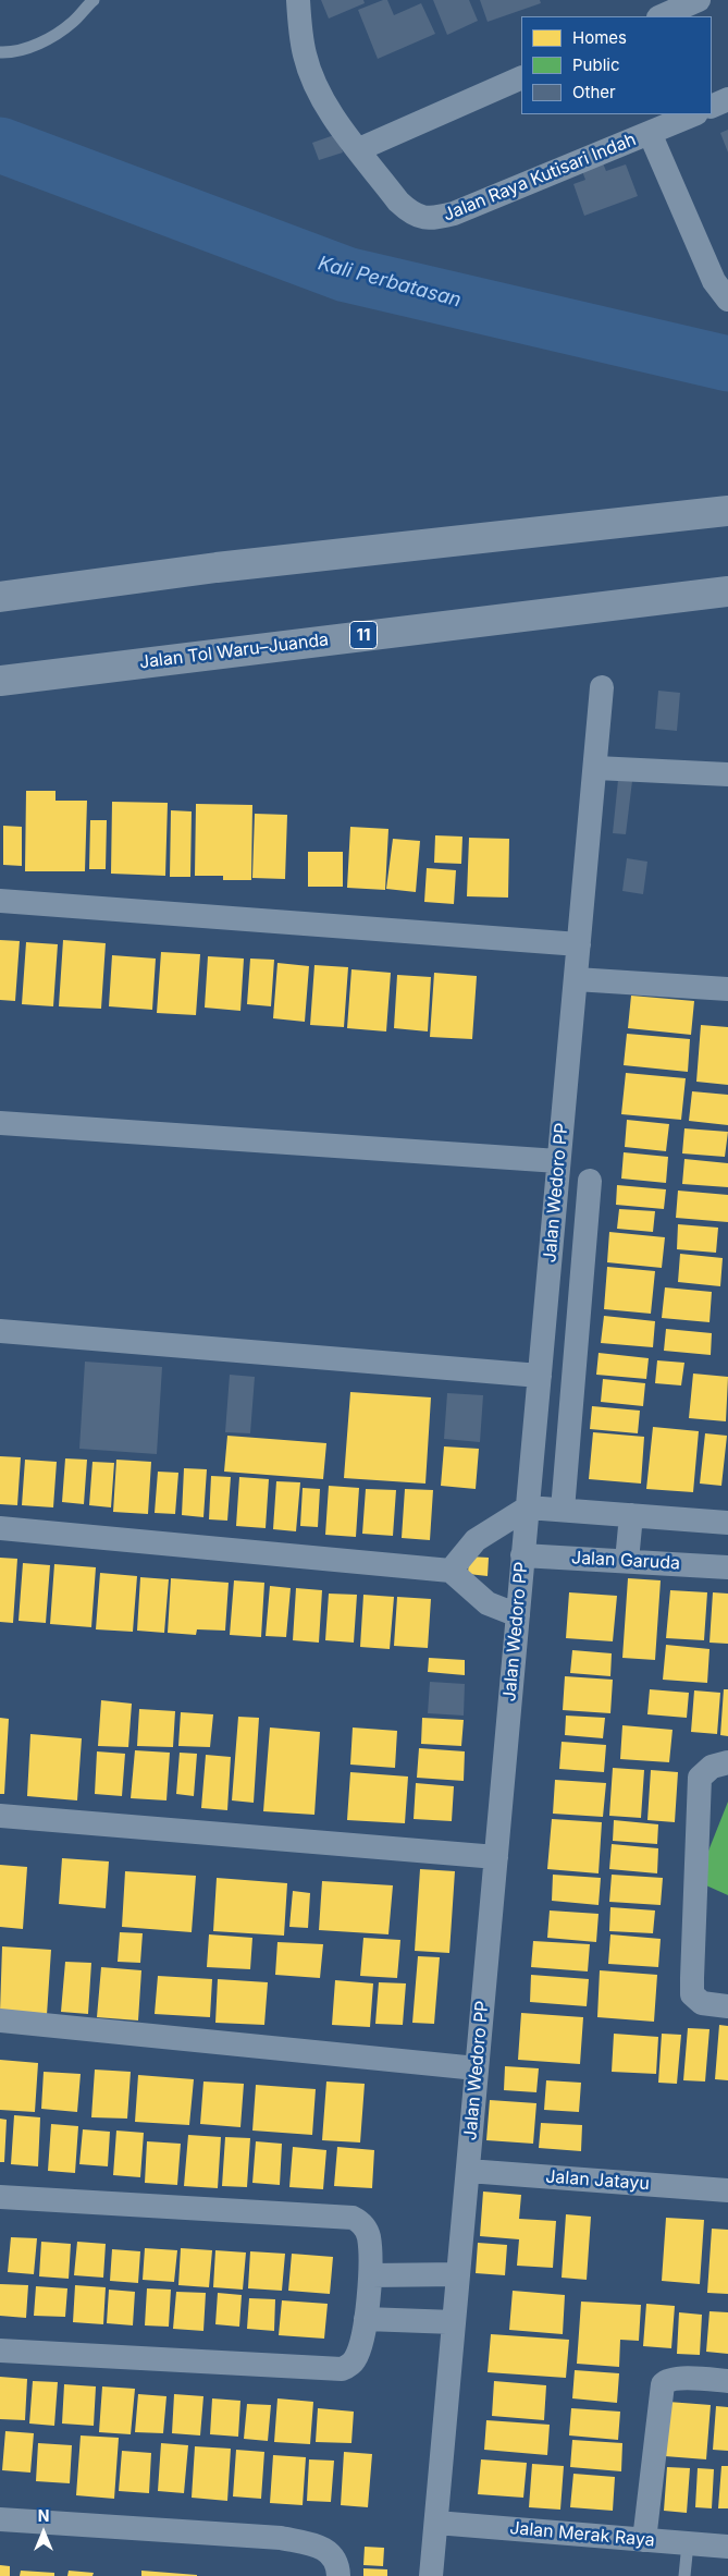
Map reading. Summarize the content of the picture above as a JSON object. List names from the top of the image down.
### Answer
{
  "streets": {
    "highway": ["11", "Jalan Tol Waru–Juanda"],
    "street": [
      "Jalan Raya Kutisari Indah",
      "Jalan Wedoro PP",
      "Jalan Garuda",
      "Jalan Jatayu",
      "Jalan Merak Raya"
    ]
  },
  "crossings": [
    ["Jalan Wedoro PP", "Jalan Garuda"],
    ["Jalan Wedoro PP", "Jalan Jatayu"],
    ["Jalan Wedoro PP", "Jalan Merak Raya"]
  ],
  "water": ["Kali Perbatasan"],
  "legend": ["Homes", "Public", "Other"],
  "north": "top"
}
